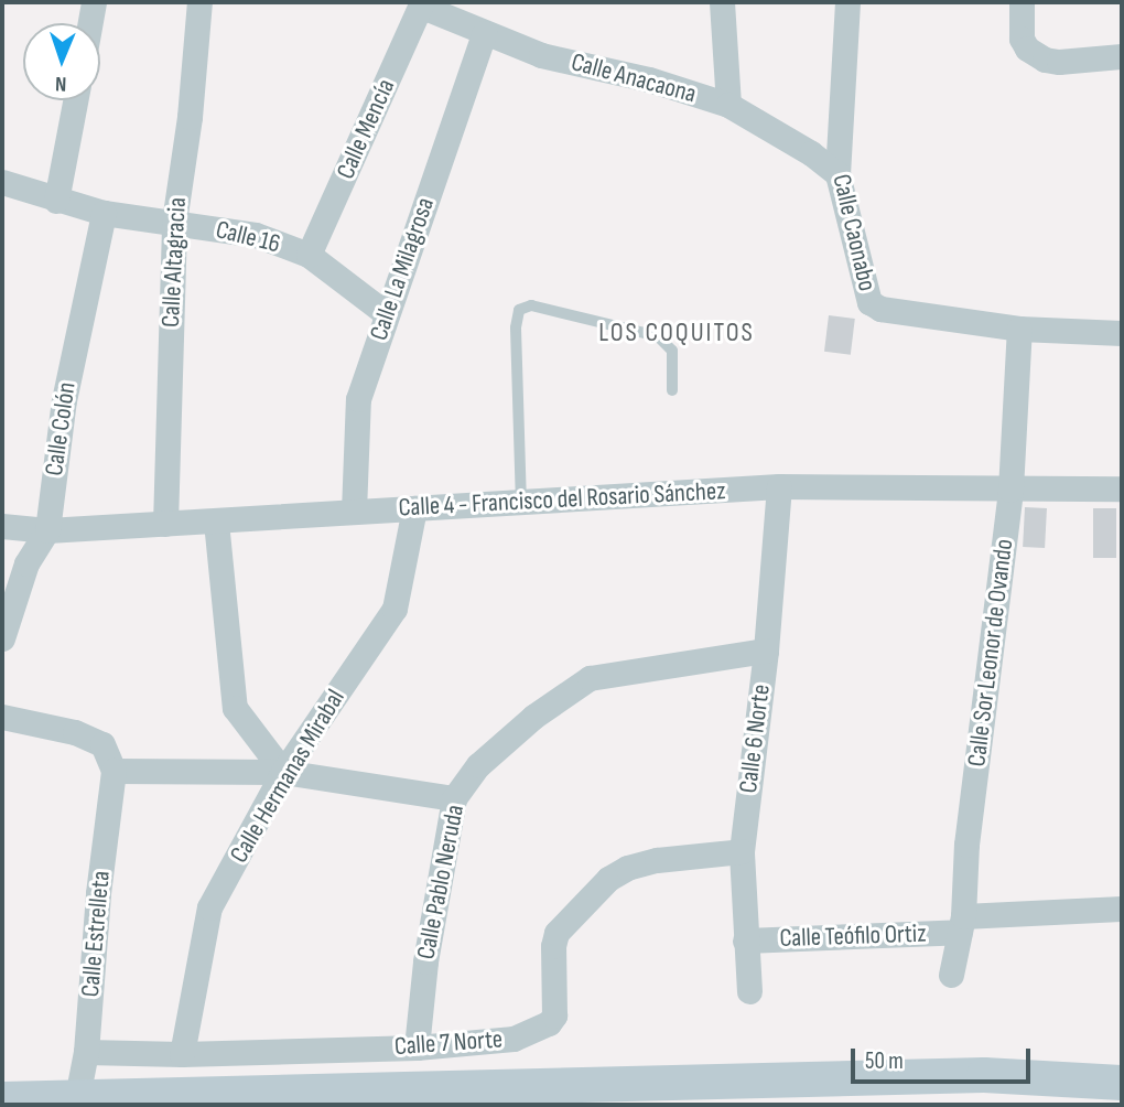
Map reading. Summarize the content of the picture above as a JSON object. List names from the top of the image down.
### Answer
{
  "streets": {
    "street": [
      "Calle Anacaona",
      "Calle Mencía",
      "Calle Caonabo",
      "Calle 16",
      "Calle Altagracia",
      "Calle La Milagrosa",
      "Calle Colón",
      "Calle 4 - Francisco del Rosario Sánchez",
      "Calle Sor Leonor de Ovando",
      "Calle 6 Norte",
      "Calle Hermanas Mirabal",
      "Calle Pablo Neruda",
      "Calle Estrelleta",
      "Calle Teófilo Ortiz",
      "Calle 7 Norte"
    ]
  },
  "crossings": [
    ["Calle Anacaona", "Calle Mencía"],
    ["Calle Anacaona", "Calle Caonabo"],
    ["Calle Anacaona", "Calle La Milagrosa"],
    ["Calle Mencía", "Calle 16"],
    ["Calle Caonabo", "Calle Sor Leonor de Ovando"],
    ["Calle 16", "Calle Altagracia"],
    ["Calle 16", "Calle La Milagrosa"],
    ["Calle 16", "Calle Colón"],
    ["Calle Altagracia", "Calle 4 - Francisco del Rosario Sánchez"],
    ["Calle La Milagrosa", "Calle 4 - Francisco del Rosario Sánchez"],
    ["Calle Colón", "Calle 4 - Francisco del Rosario Sánchez"],
    ["Calle 4 - Francisco del Rosario Sánchez", "Calle Sor Leonor de Ovando"],
    ["Calle 4 - Francisco del Rosario Sánchez", "Calle 6 Norte"],
    ["Calle 4 - Francisco del Rosario Sánchez", "Calle Hermanas Mirabal"],
    ["Calle Sor Leonor de Ovando", "Calle Teófilo Ortiz"],
    ["Calle 6 Norte", "Calle Pablo Neruda"],
    ["Calle 6 Norte", "Calle Teófilo Ortiz"],
    ["Calle 6 Norte", "Calle 7 Norte"],
    ["Calle Hermanas Mirabal", "Calle 7 Norte"],
    ["Calle Pablo Neruda", "Calle 7 Norte"],
    ["Calle Estrelleta", "Calle 7 Norte"]
  ],
  "districts": ["LOS COQUITOS"],
  "scale_bar": "50 m",
  "north": "bottom"
}
